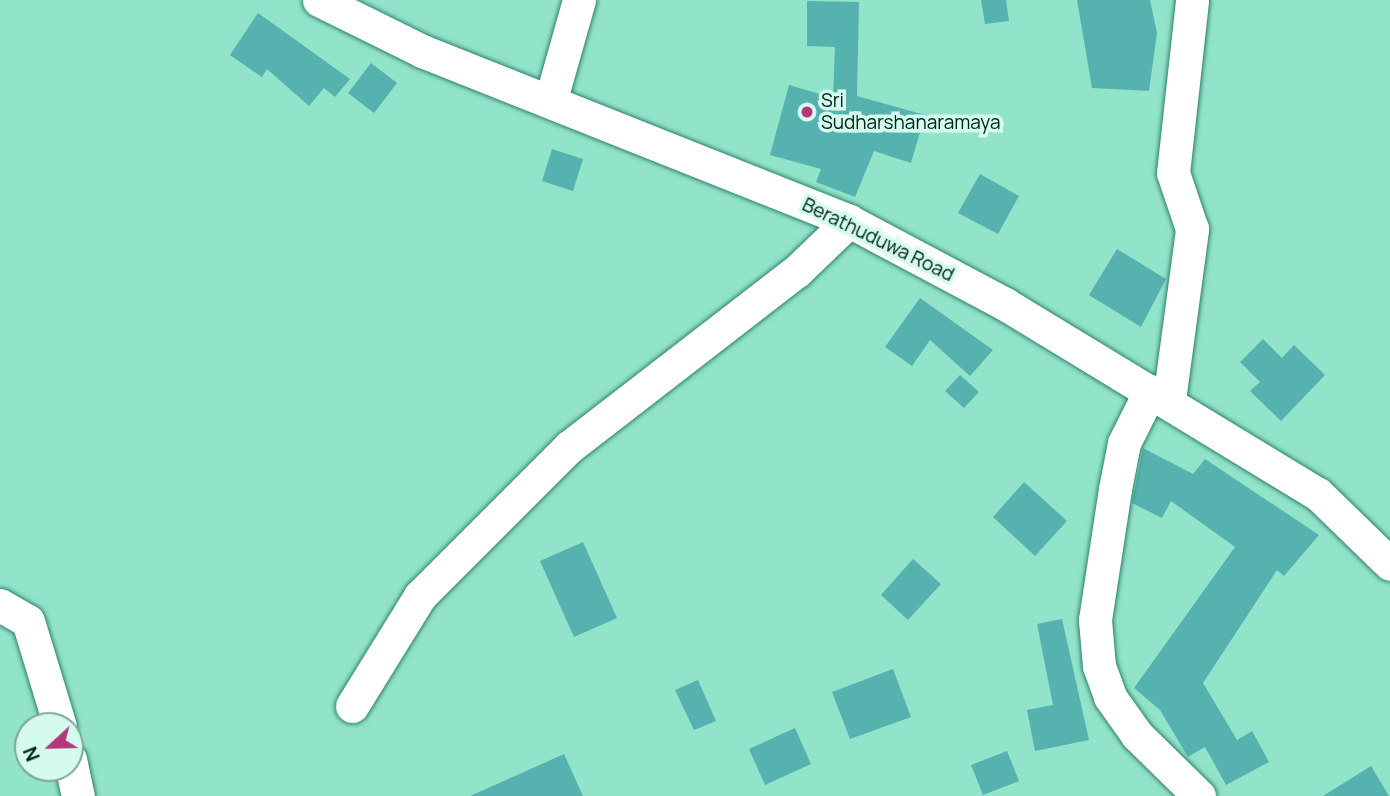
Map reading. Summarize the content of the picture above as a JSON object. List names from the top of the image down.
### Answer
{
  "streets": {
    "street": ["Berathuduwa Road"]
  },
  "places": ["Sri Sudharshanaramaya"],
  "north": "left"
}
